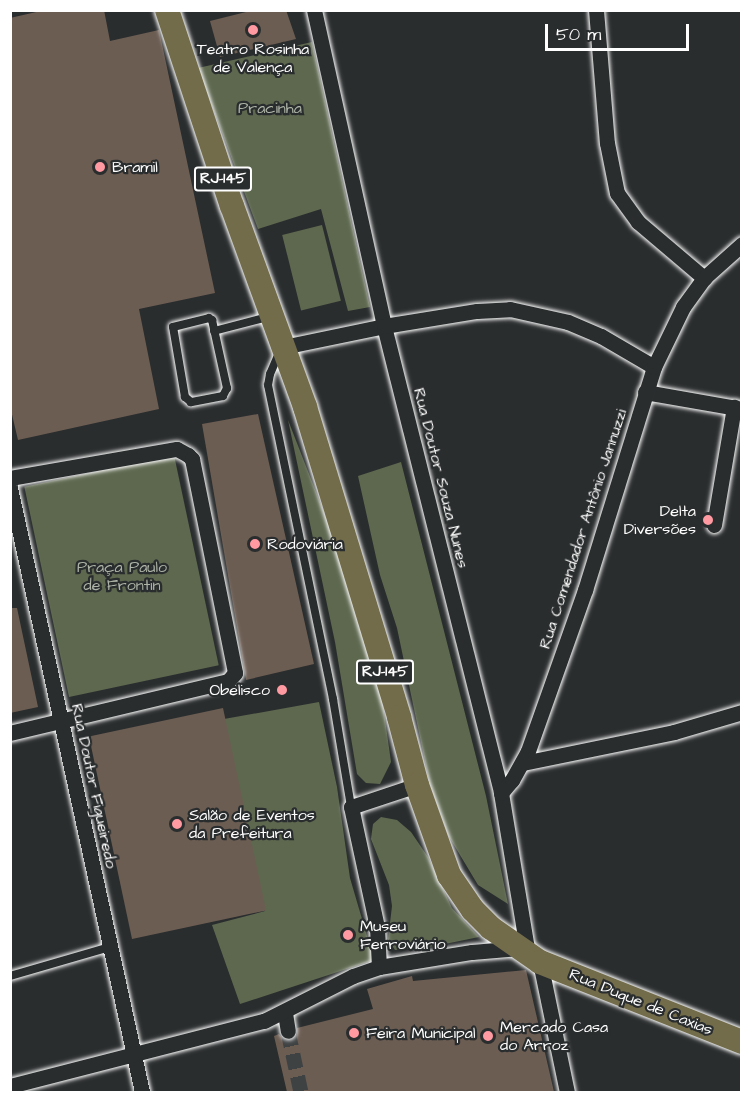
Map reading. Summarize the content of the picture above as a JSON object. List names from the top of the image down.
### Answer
{
  "streets": {
    "main road": ["RJ-145", "Rua Duque de Caxias"],
    "street": ["Rua Doutor Souza Nunes", "Rua Comendador Antônio Jannuzzi", "Rua Doutor Figueiredo"]
  },
  "crossings": [
    ["RJ-145", "Rua Doutor Souza Nunes"],
    ["RJ-145", "Rua Duque de Caxias"],
    ["Rua Doutor Souza Nunes", "Rua Comendador Antônio Jannuzzi"],
    ["Rua Doutor Souza Nunes", "Rua Duque de Caxias"]
  ],
  "parks": ["Pracinha", "Praça Paulo de Frontin"],
  "places": [
    "Teatro Rosinha de Valença",
    "Bramil",
    "Delta Diversões",
    "Rodoviária",
    "Obelisco",
    "Salão de Eventos da Prefeitura",
    "Museu Ferroviário",
    "Feira Municipal",
    "Mercado Casa do Arroz"
  ],
  "scale_bar": "50 m"
}
